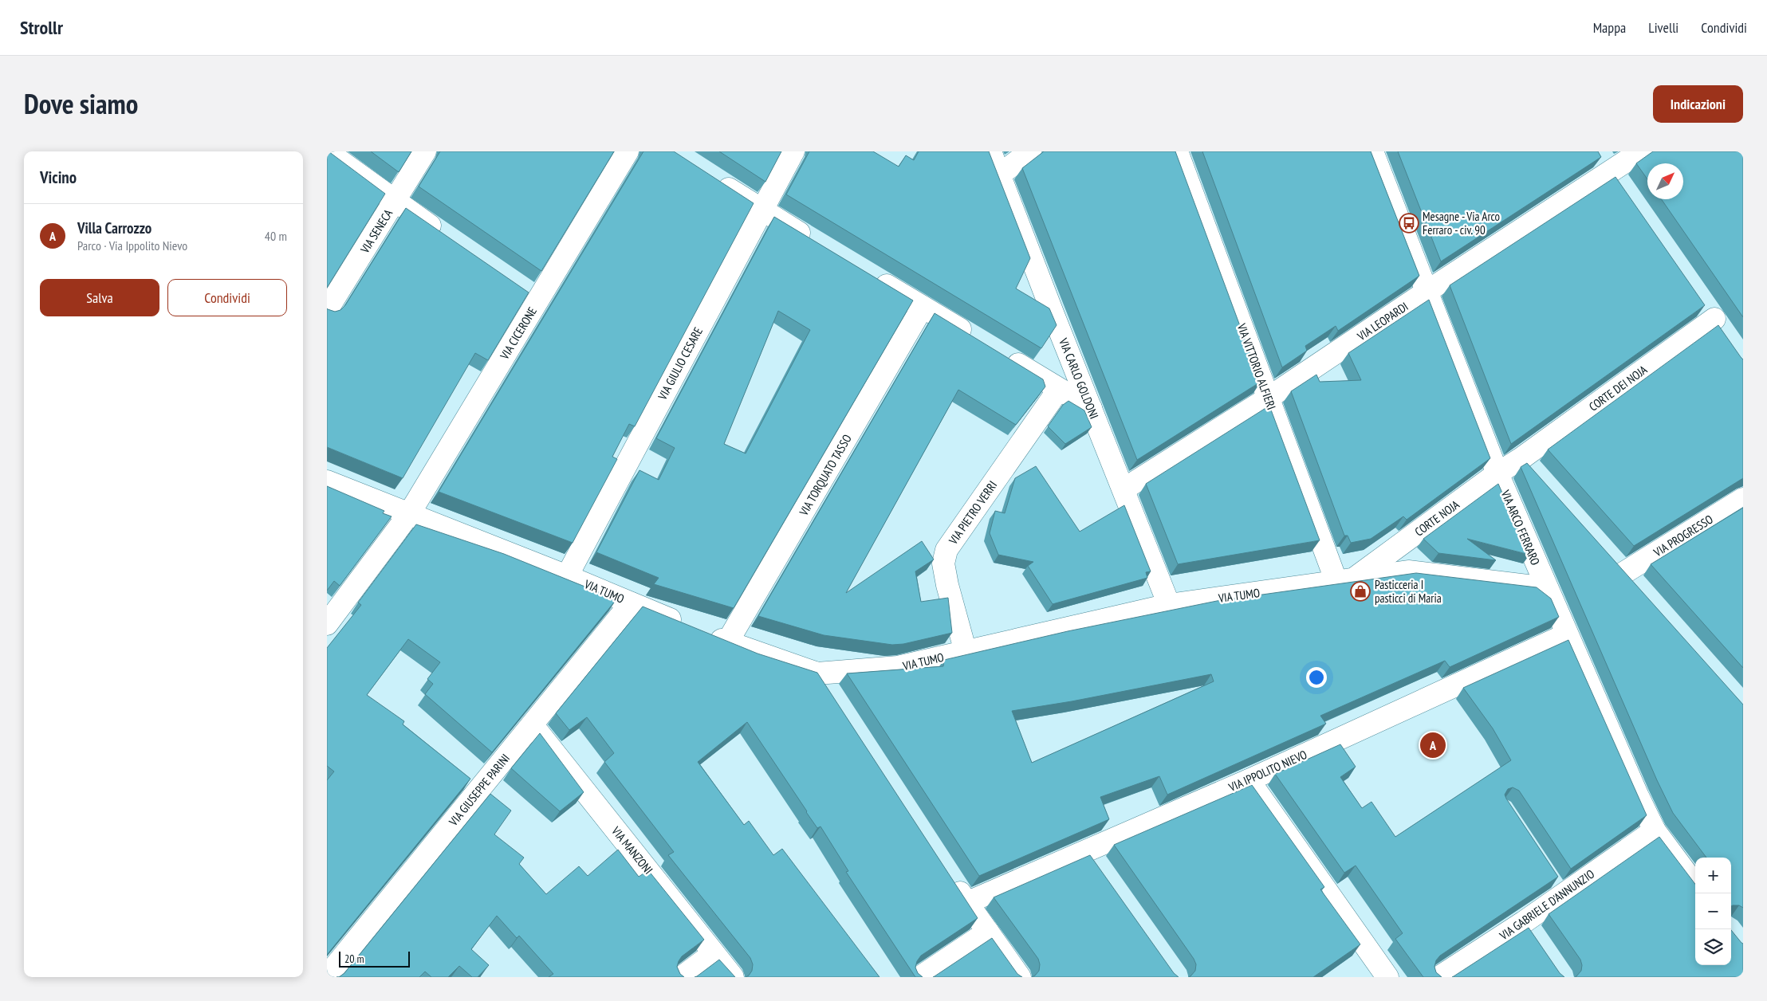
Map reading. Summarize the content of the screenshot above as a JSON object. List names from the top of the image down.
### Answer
{
  "streets": {
    "street": [
      "VIA SENECA",
      "VIA LEOPARDI",
      "VIA CICERONE",
      "VIA GIULIO CESARE",
      "VIA VITTORIO ALFIERI",
      "VIA CARLO GOLDONI",
      "CORTE DEI NOJA",
      "VIA TORQUATO TASSO",
      "VIA PIETRO VERRI",
      "CORTE NOJA",
      "VIA ARCO FERRARO",
      "VIA PROGRESSO",
      "VIA TUMO",
      "VIA IPPOLITO NIEVO",
      "VIA GIUSEPPE PARINI",
      "VIA MANZONI",
      "VIA GABRIELE D'ANNUNZIO"
    ]
  },
  "crossings": [
    ["VIA LEOPARDI", "VIA VITTORIO ALFIERI"],
    ["VIA LEOPARDI", "VIA CARLO GOLDONI"],
    ["VIA LEOPARDI", "VIA ARCO FERRARO"],
    ["VIA CICERONE", "VIA TUMO"],
    ["VIA GIULIO CESARE", "VIA TUMO"],
    ["VIA VITTORIO ALFIERI", "CORTE NOJA"],
    ["VIA VITTORIO ALFIERI", "VIA TUMO"],
    ["VIA CARLO GOLDONI", "VIA TUMO"],
    ["CORTE DEI NOJA", "CORTE NOJA"],
    ["VIA TORQUATO TASSO", "VIA TUMO"],
    ["VIA PIETRO VERRI", "VIA TUMO"],
    ["CORTE NOJA", "VIA ARCO FERRARO"],
    ["CORTE NOJA", "VIA TUMO"],
    ["VIA ARCO FERRARO", "VIA TUMO"],
    ["VIA ARCO FERRARO", "VIA IPPOLITO NIEVO"],
    ["VIA ARCO FERRARO", "VIA GABRIELE D'ANNUNZIO"],
    ["VIA TUMO", "VIA GIUSEPPE PARINI"],
    ["VIA GIUSEPPE PARINI", "VIA MANZONI"]
  ],
  "places": {
    "bus stop": ["Mesagne - Via Arco Ferraro - civ. 90"],
    "shop": ["Pasticceria I pasticci di Maria"]
  },
  "scale_bar": "20 m",
  "north": "top right",
  "page": {
    "header": "Strollr",
    "nav": ["Mappa", "Livelli", "Condividi"],
    "title": "Dove siamo",
    "buttons": [
      "Indicazioni",
      ["Salva", "Condividi"]
    ],
    "heading": "Vicino",
    "list": [
      {
        "mark": "A",
        "name": "Villa Carrozzo",
        "note": "Parco · Via Ippolito Nievo",
        "value": "40 m"
      }
    ],
    "pins": "A",
    "map_buttons": ["+", "−"],
    "scale": "20 m"
  }
}
